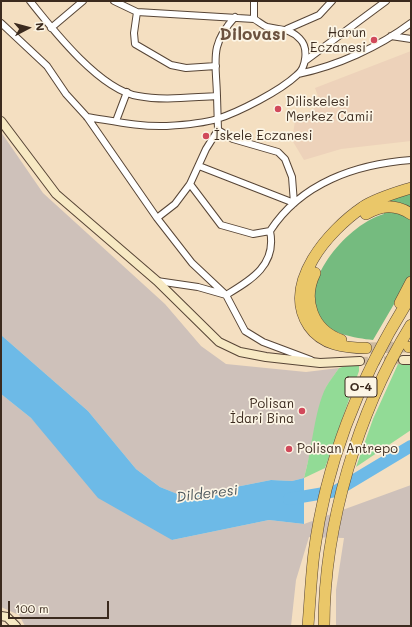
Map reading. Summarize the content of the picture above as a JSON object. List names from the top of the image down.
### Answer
{
  "streets": {
    "highway": ["O-4"]
  },
  "districts": ["Dilovası"],
  "water": ["Dilderesi"],
  "places": [
    "Harun Eczanesi",
    "Diliskelesi Merkez Camii",
    "İskele Eczanesi",
    "Polisan İdari Bina",
    "Polisan Antrepo"
  ],
  "scale_bar": "100 m",
  "north": "right"
}
